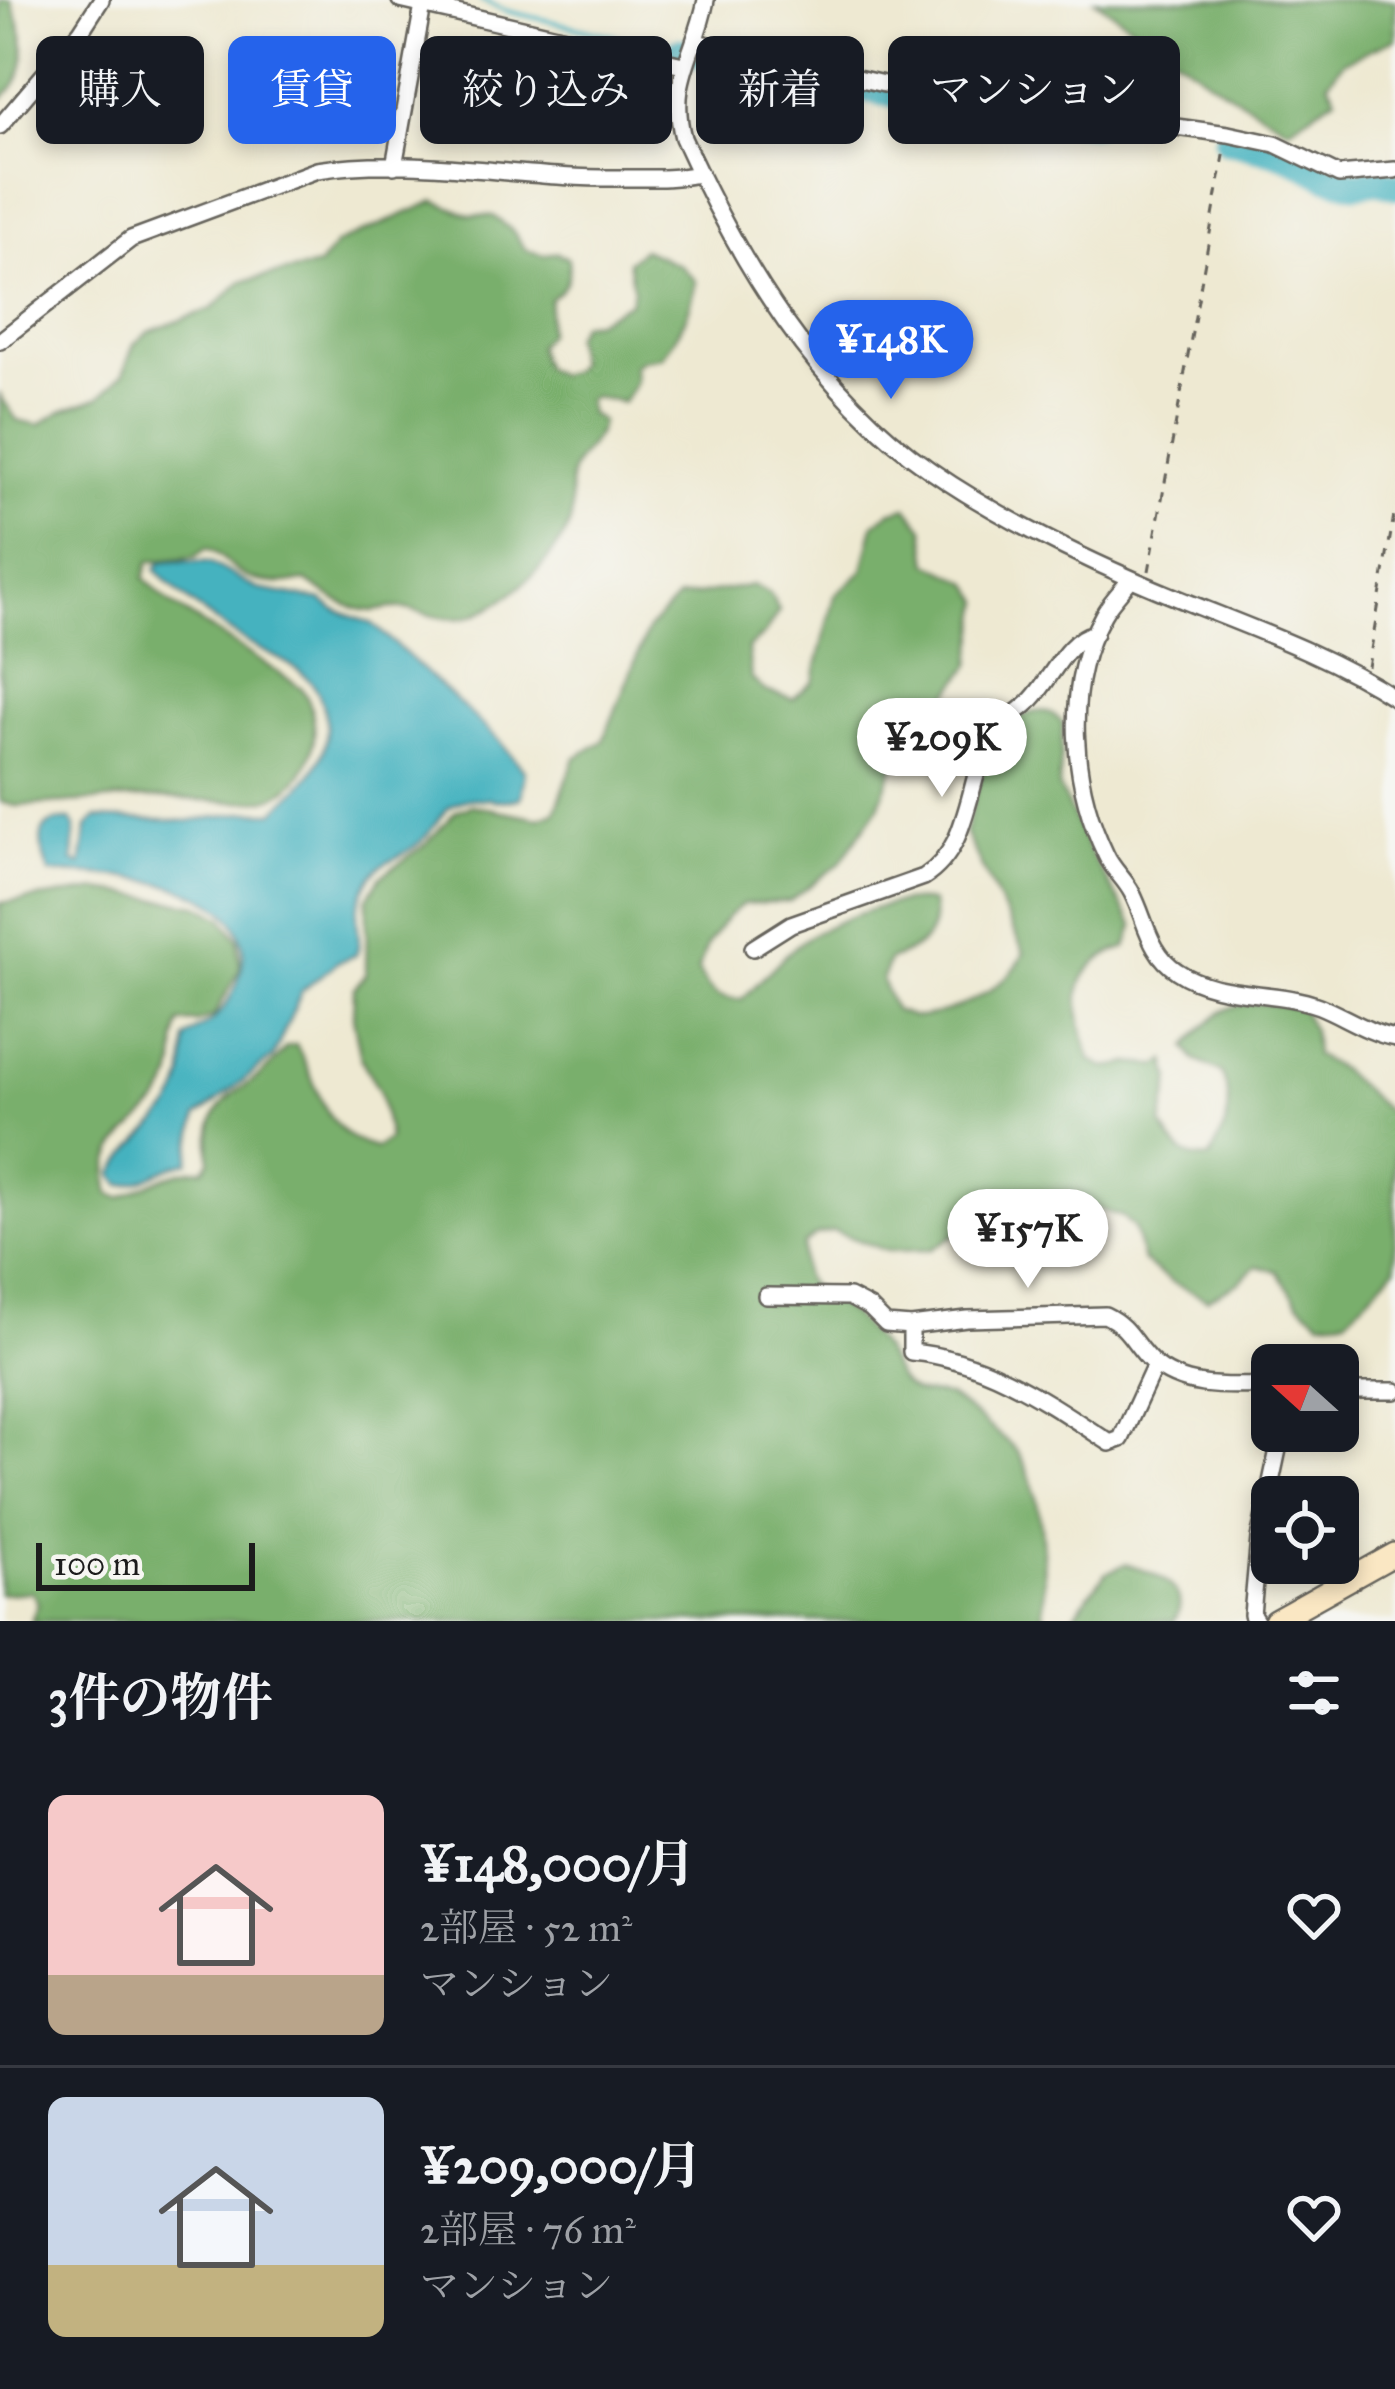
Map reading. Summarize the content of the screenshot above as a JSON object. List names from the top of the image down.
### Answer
{
  "scale_bar": "100 m",
  "north": "left",
  "page": {
    "chip": [
      "購入",
      "賃貸",
      "絞り込み",
      "新着",
      "マンション"
    ],
    "price": ["¥148K", "¥209K", "¥157K"],
    "scale": "100 m",
    "heading": "3件の物件",
    "list": [
      {
        "name": "¥148,000/月",
        "note": "2部屋 · 52 m² · マンション"
      },
      {
        "name": "¥209,000/月",
        "note": "2部屋 · 76 m² · マンション"
      }
    ]
  }
}
